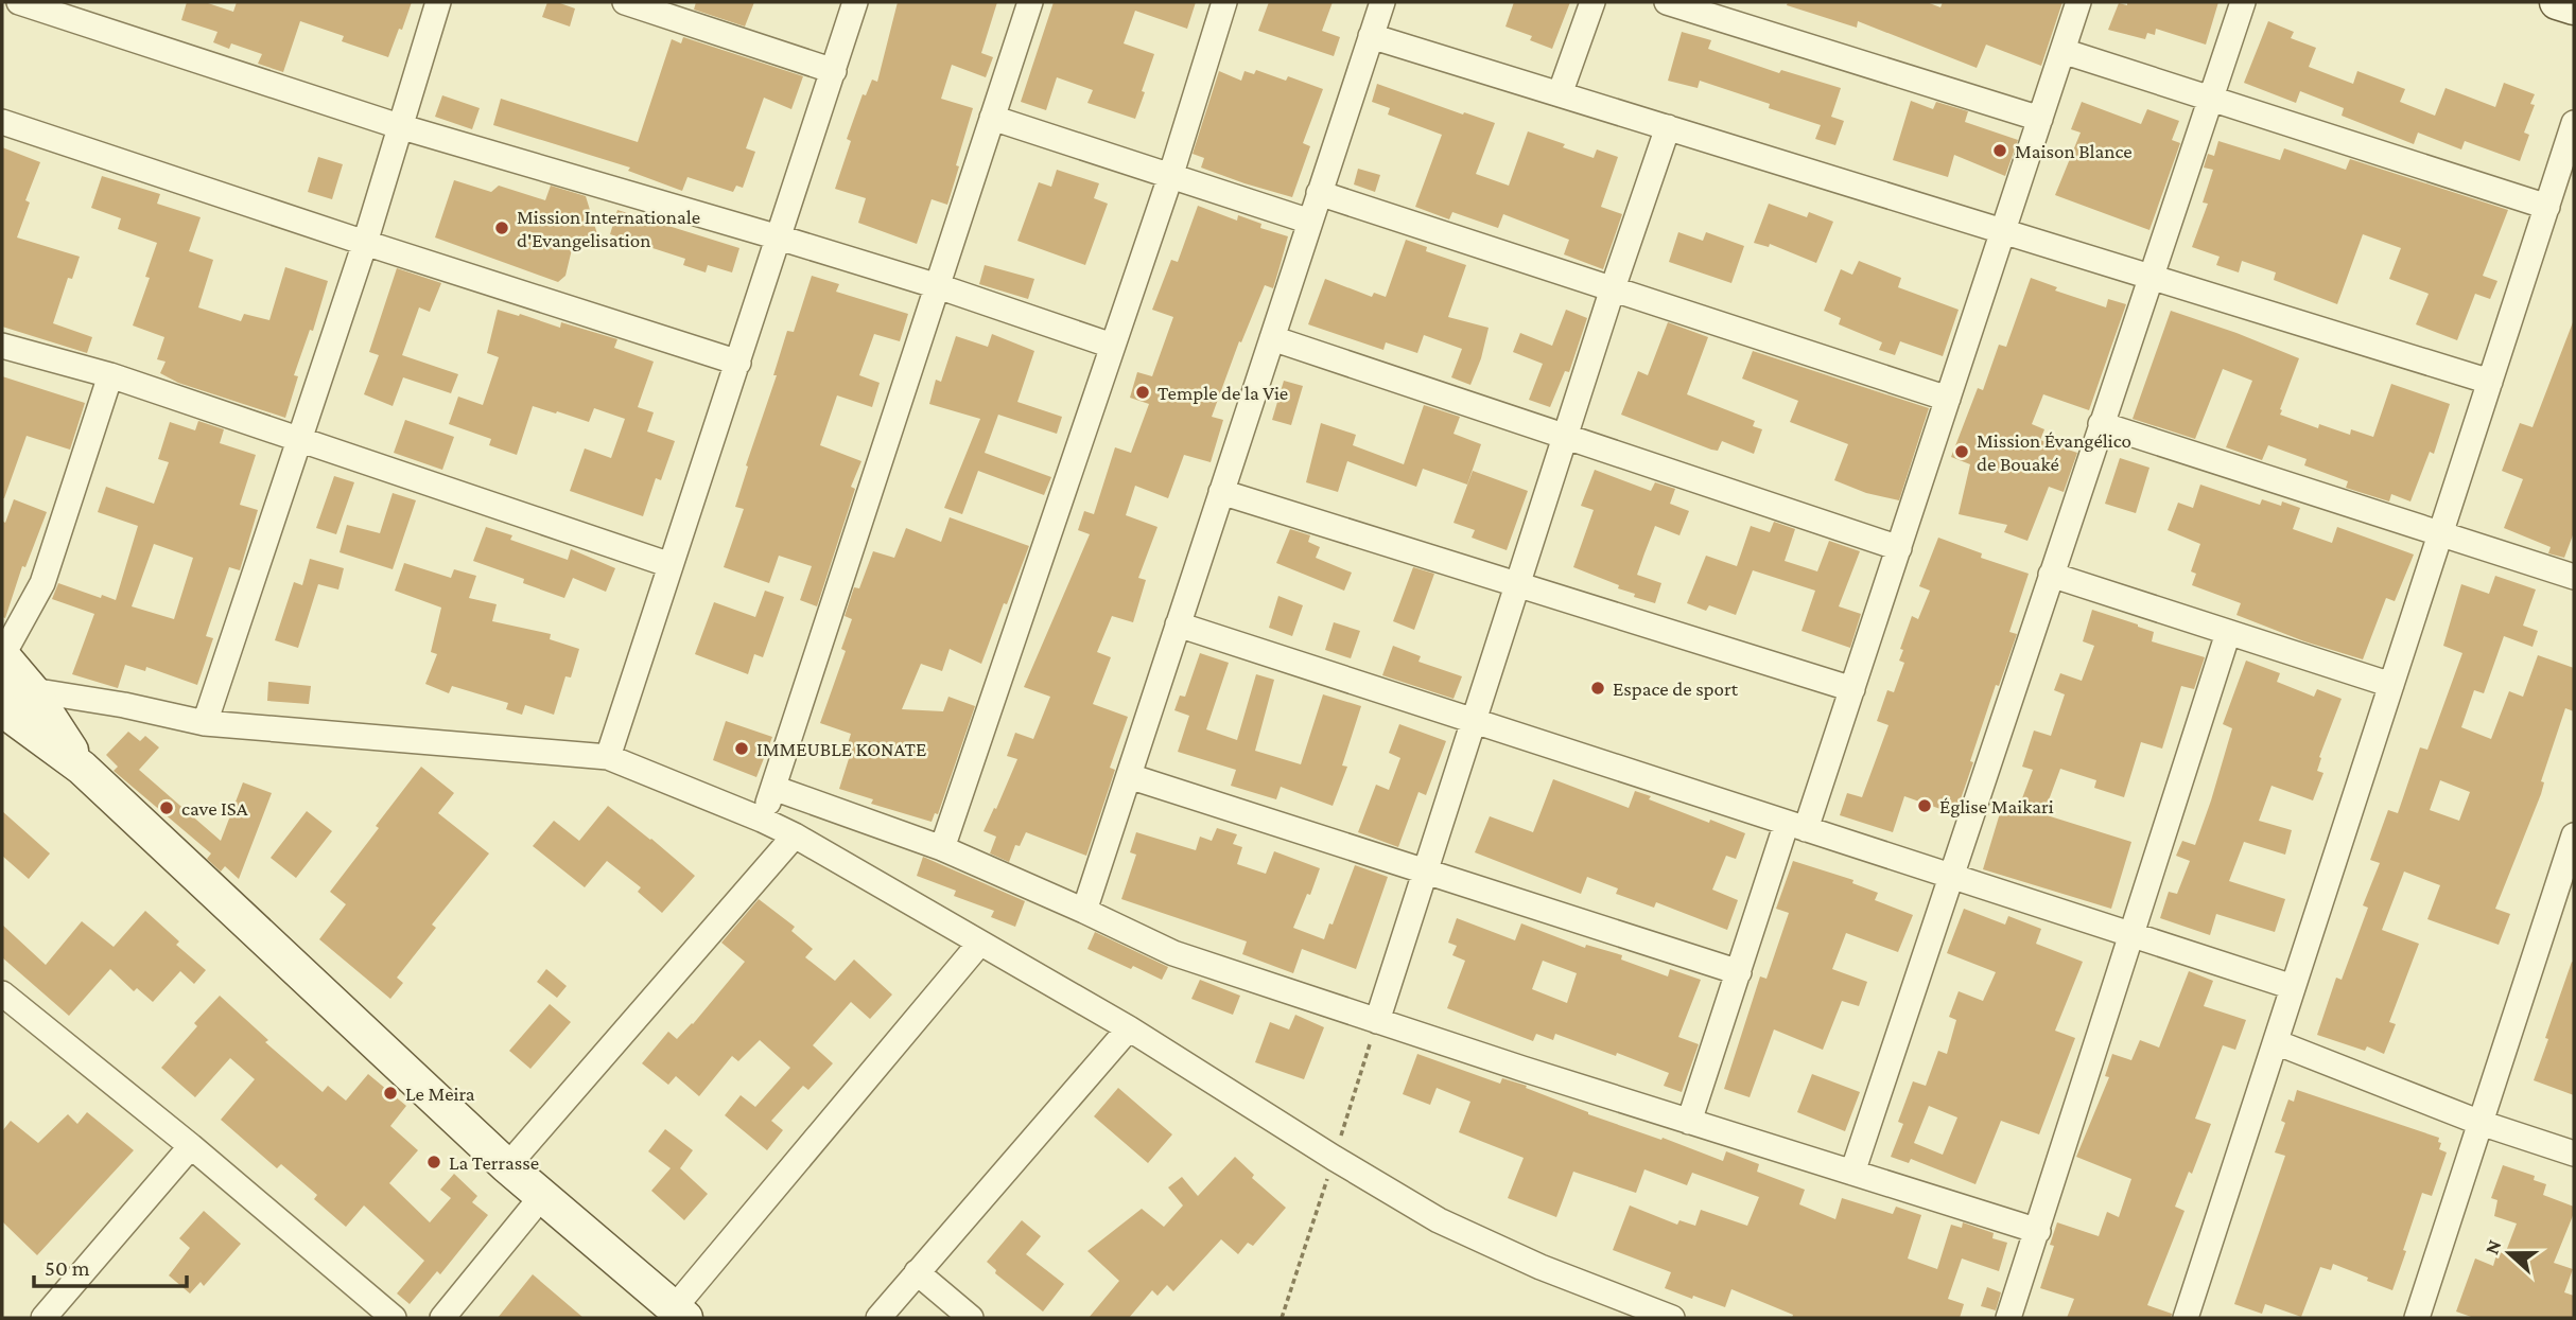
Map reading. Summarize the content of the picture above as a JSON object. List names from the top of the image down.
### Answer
{
  "places": [
    "Maison Blance",
    "Mission Internationale d'Evangelisation",
    "Temple de la Vie",
    "Mission Évangélico de Bouaké",
    "Espace de sport",
    "IMMEUBLE KONATE",
    "Église Maikari",
    "cave ISA",
    "Le Meira",
    "La Terrasse"
  ],
  "scale_bar": "50 m",
  "north": "left"
}
